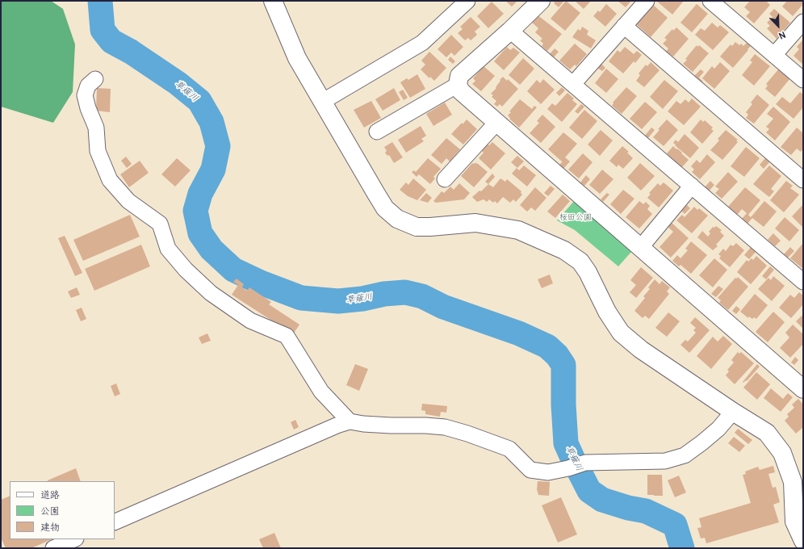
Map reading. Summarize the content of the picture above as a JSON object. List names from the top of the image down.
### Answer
{
  "water": ["草薙川"],
  "parks": ["桜田公園"],
  "legend": ["道路", "公園", "建物"],
  "north": "bottom right"
}
